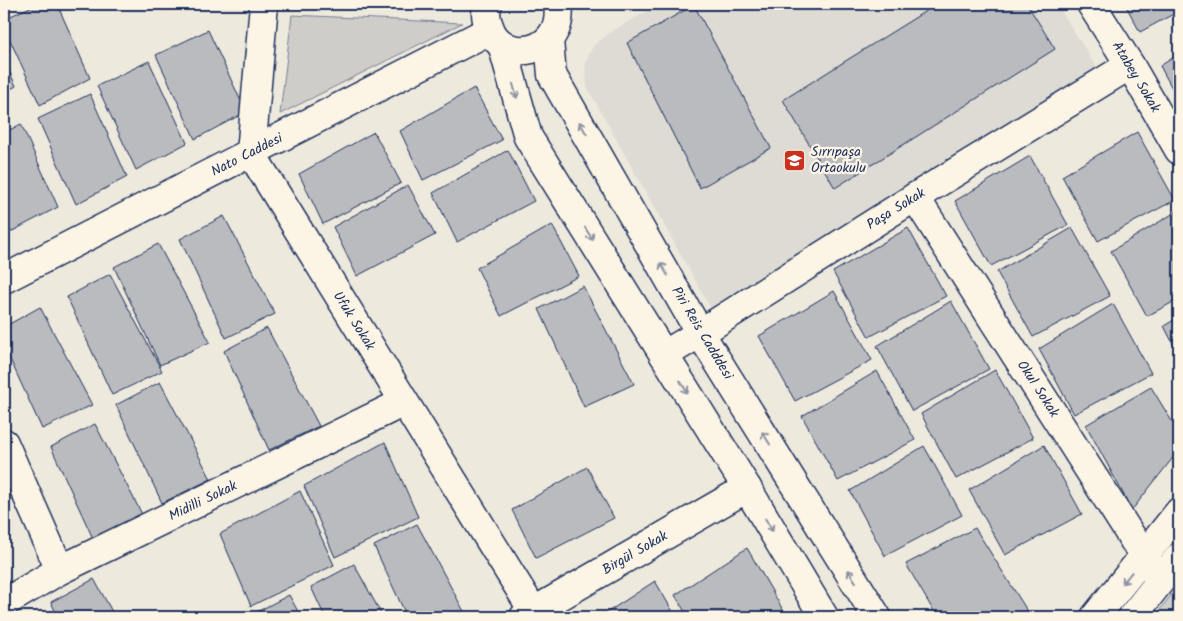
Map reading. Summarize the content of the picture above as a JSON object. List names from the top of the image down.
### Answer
{
  "streets": {
    "street": [
      "Atabey Sokak",
      "Nato Caddesi",
      "Paşa Sokak",
      "Ufuk Sokak",
      "Piri Reis Cadddesi",
      "Okul Sokak",
      "Midilli Sokak",
      "Birgül Sokak"
    ]
  },
  "crossings": [
    ["Atabey Sokak", "Paşa Sokak"],
    ["Nato Caddesi", "Ufuk Sokak"],
    ["Paşa Sokak", "Piri Reis Cadddesi"],
    ["Paşa Sokak", "Okul Sokak"],
    ["Ufuk Sokak", "Midilli Sokak"],
    ["Ufuk Sokak", "Birgül Sokak"]
  ],
  "places": {
    "school or university": ["Sırrıpaşa Ortaokulu"]
  }
}
